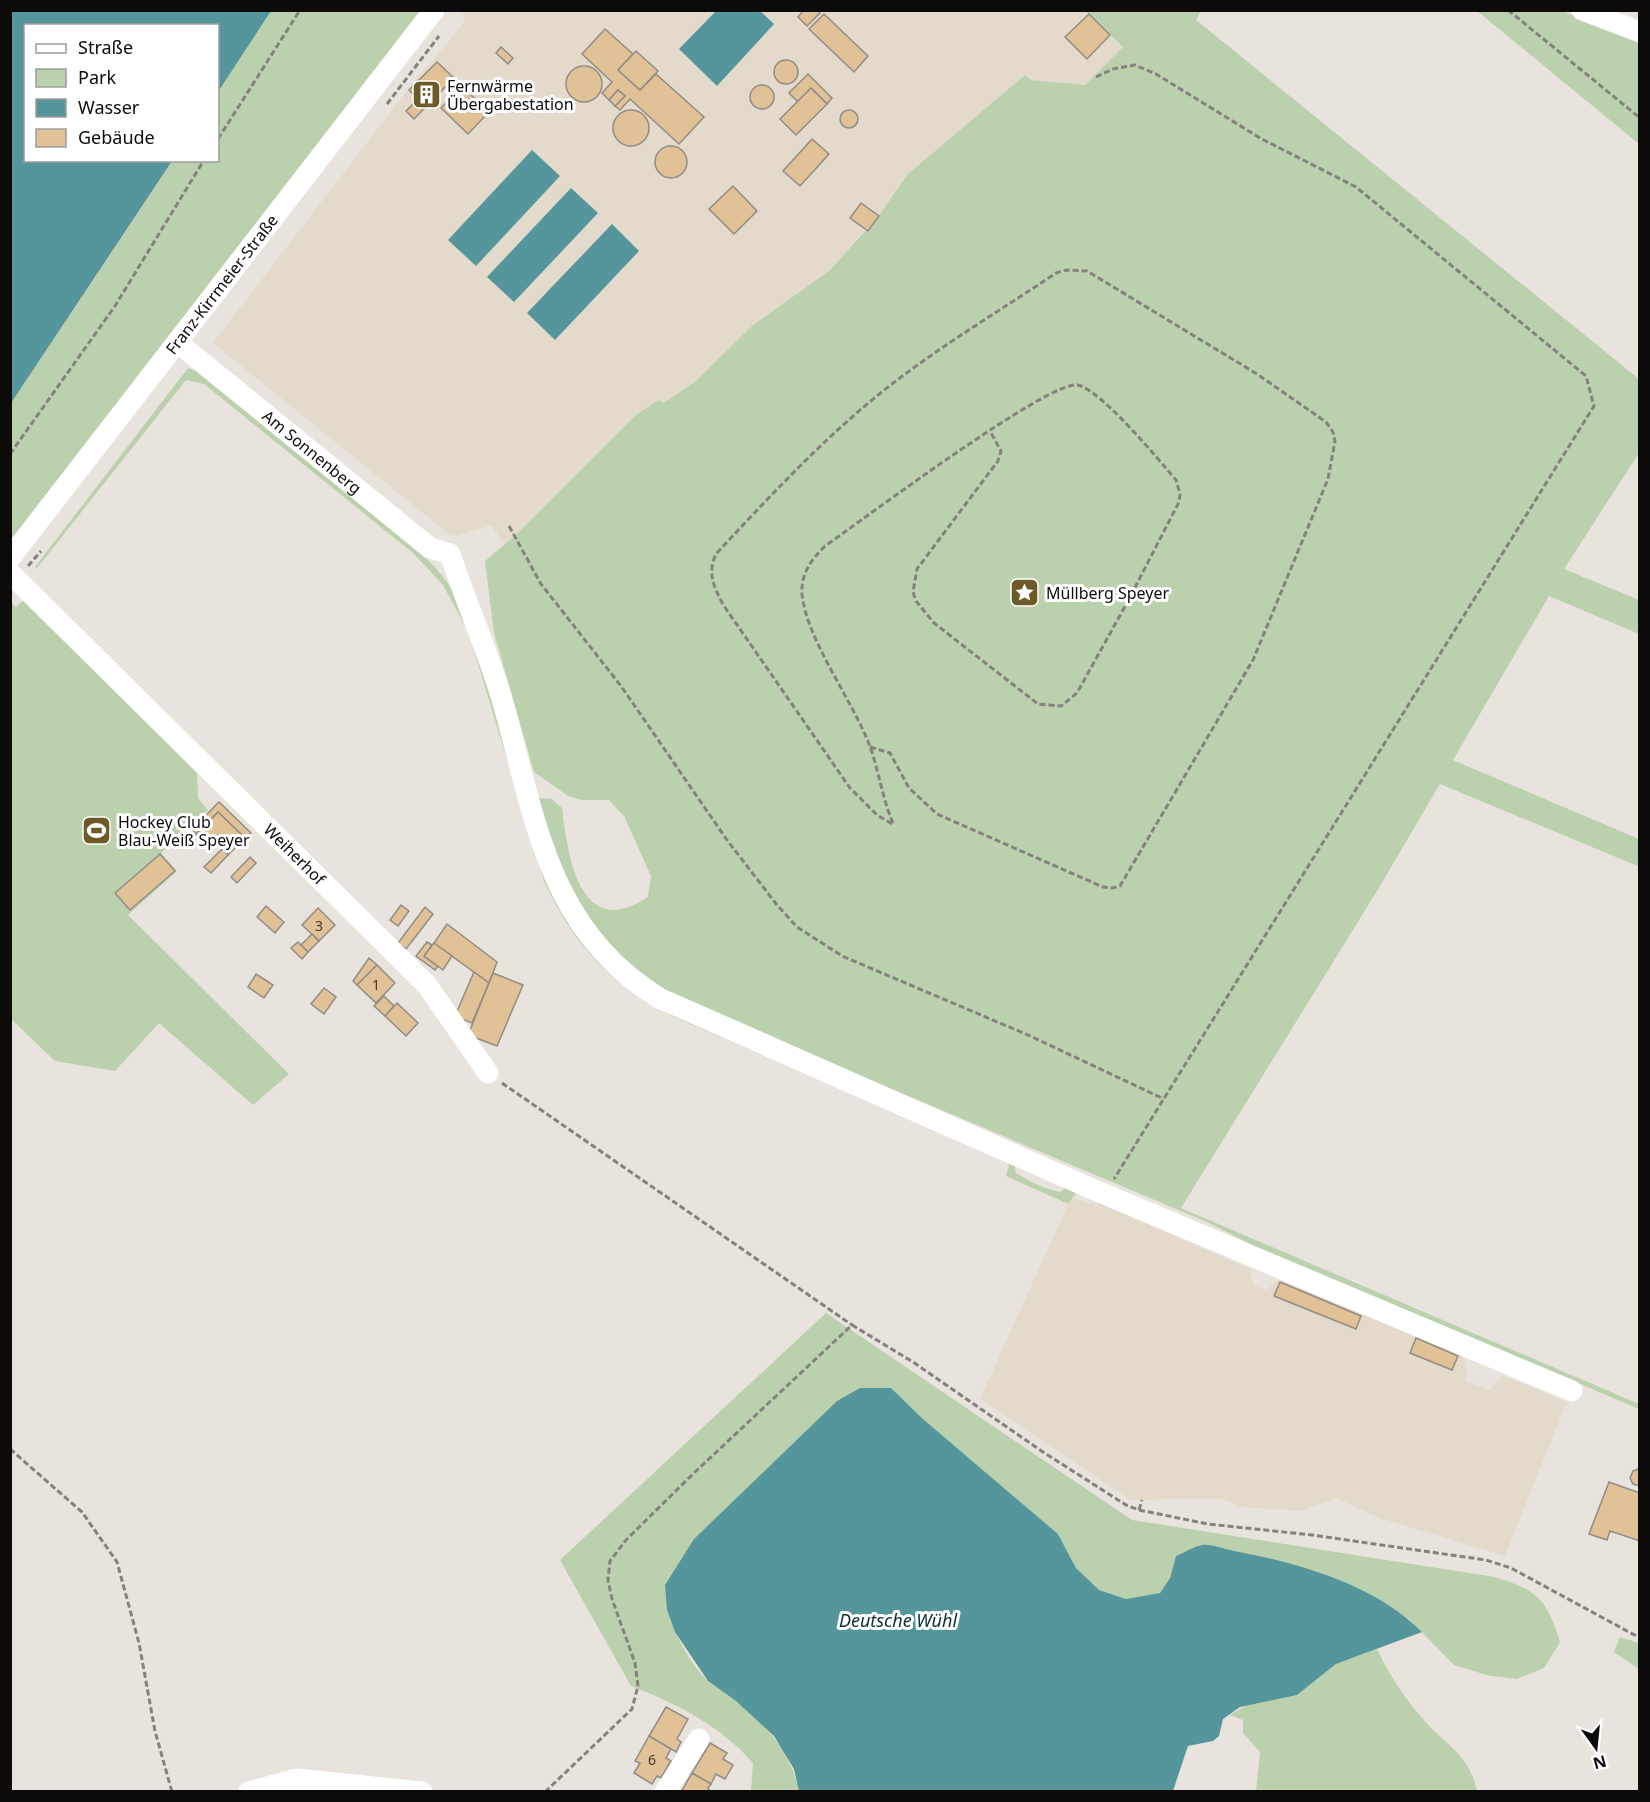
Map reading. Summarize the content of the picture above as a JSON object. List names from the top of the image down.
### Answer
{
  "streets": {
    "street": ["Franz-Kirrmeier-Straße", "Am Sonnenberg", "Weiherhof"]
  },
  "crossings": [
    ["Franz-Kirrmeier-Straße", "Am Sonnenberg"]
  ],
  "water": ["Deutsche Wühl"],
  "places": {
    "building": ["Fernwärme Übergabestation"],
    "place": ["Müllberg Speyer"],
    "sports": ["Hockey Club Blau-Weiß Speyer"]
  },
  "house_numbers": ["3", "1", "6"],
  "legend": [
    "Straße",
    "Park",
    "Wasser",
    "Gebäude"
  ],
  "north": "bottom"
}
